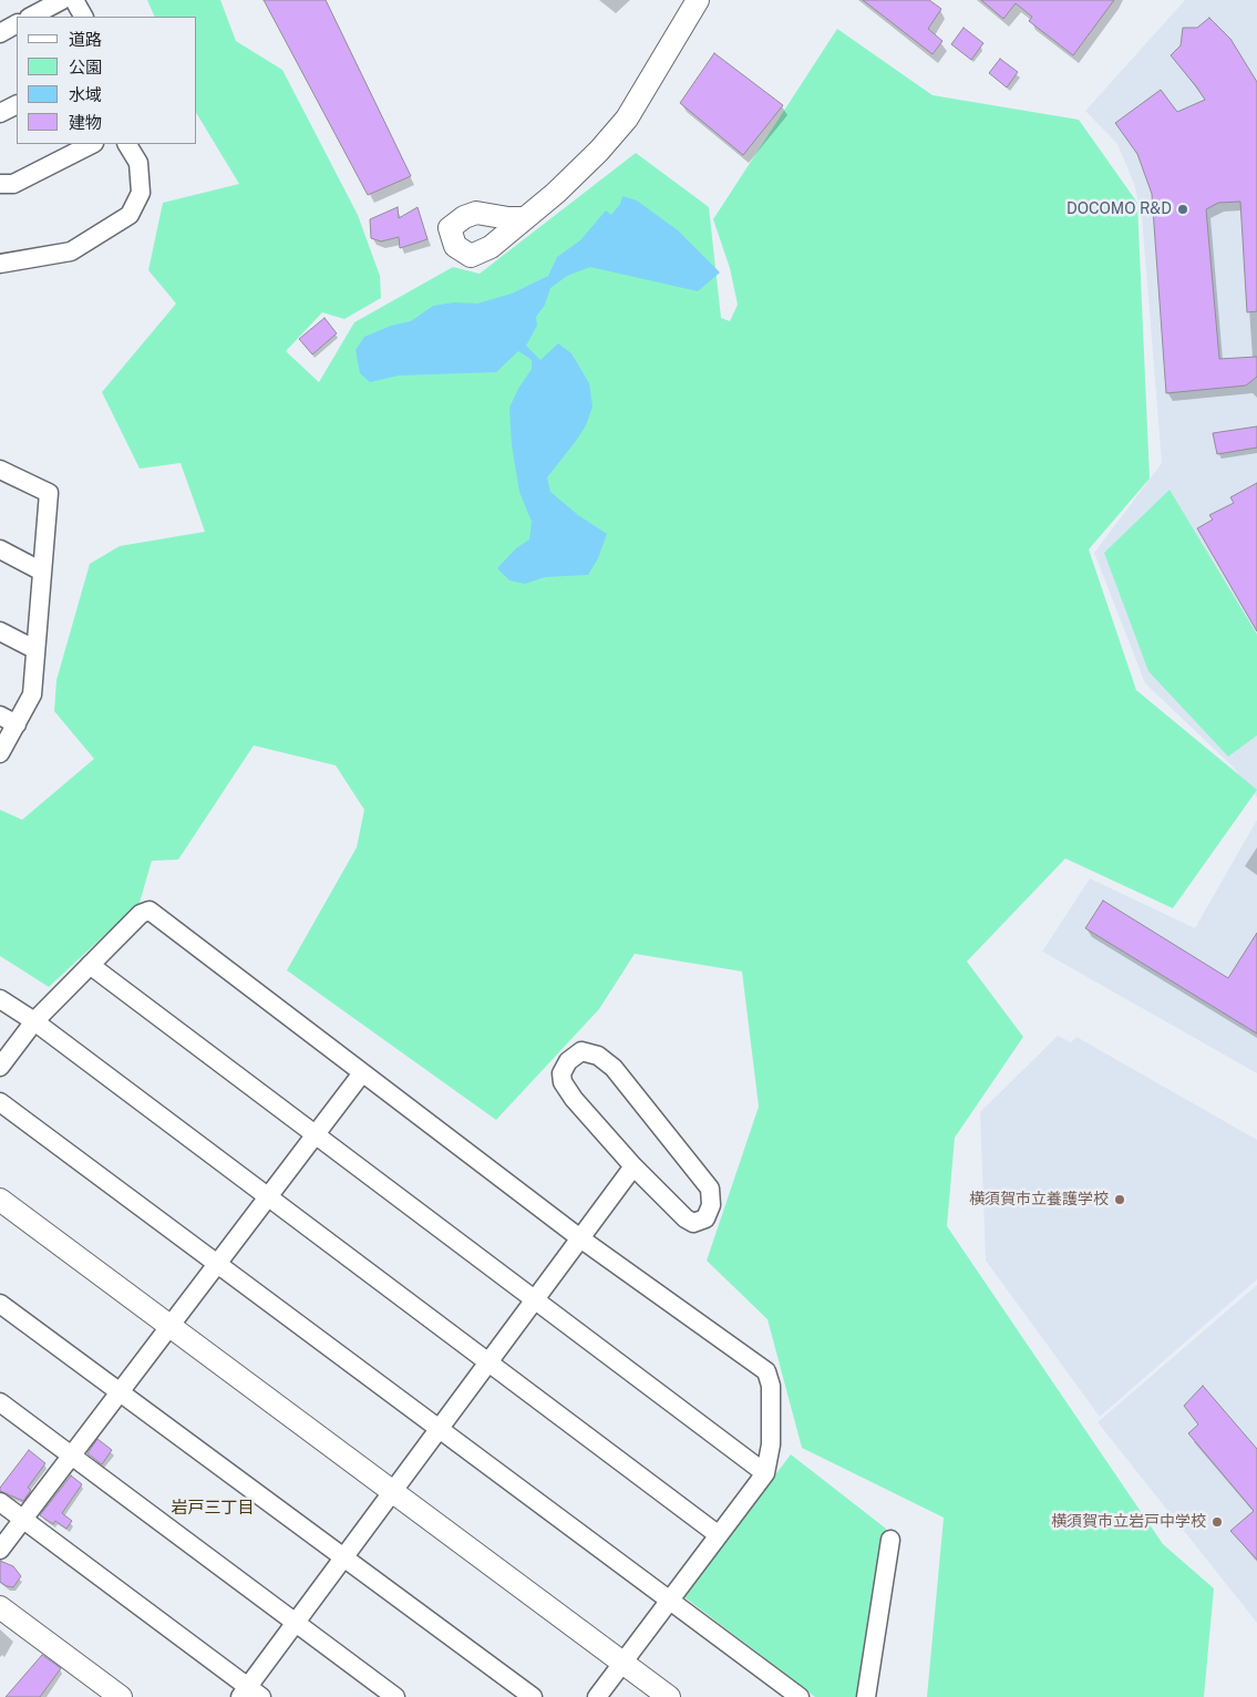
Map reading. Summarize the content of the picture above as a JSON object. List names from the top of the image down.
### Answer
{
  "districts": ["岩戸三丁目"],
  "places": ["DOCOMO R&D", "横須賀市立養護学校", "横須賀市立岩戸中学校"],
  "legend": [
    "道路",
    "公園",
    "水域",
    "建物"
  ]
}
